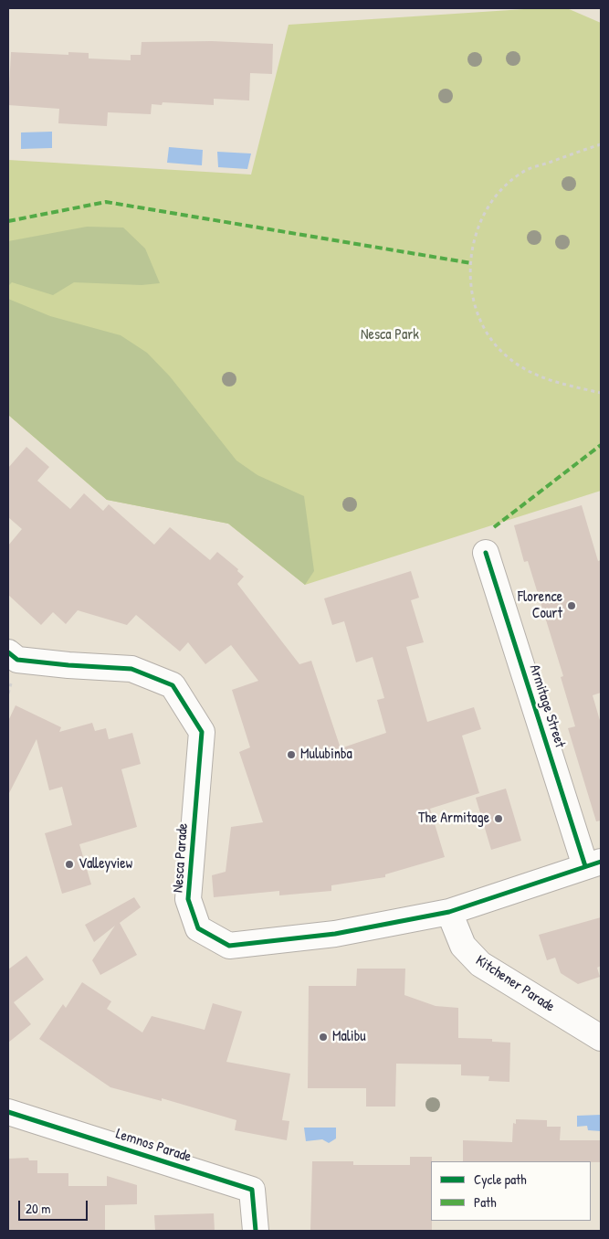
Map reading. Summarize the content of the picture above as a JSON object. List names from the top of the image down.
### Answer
{
  "streets": {
    "street": [
      "Armitage Street",
      "Nesca Parade",
      "Kitchener Parade",
      "Lemnos Parade"
    ]
  },
  "crossings": [
    ["Armitage Street", "Nesca Parade"],
    ["Nesca Parade", "Kitchener Parade"]
  ],
  "parks": ["Nesca Park"],
  "places": [
    "Florence Court",
    "Mulubinba",
    "The Armitage",
    "Valleyview",
    "Malibu"
  ],
  "legend": ["Cycle path", "Path"],
  "scale_bar": "20 m"
}
